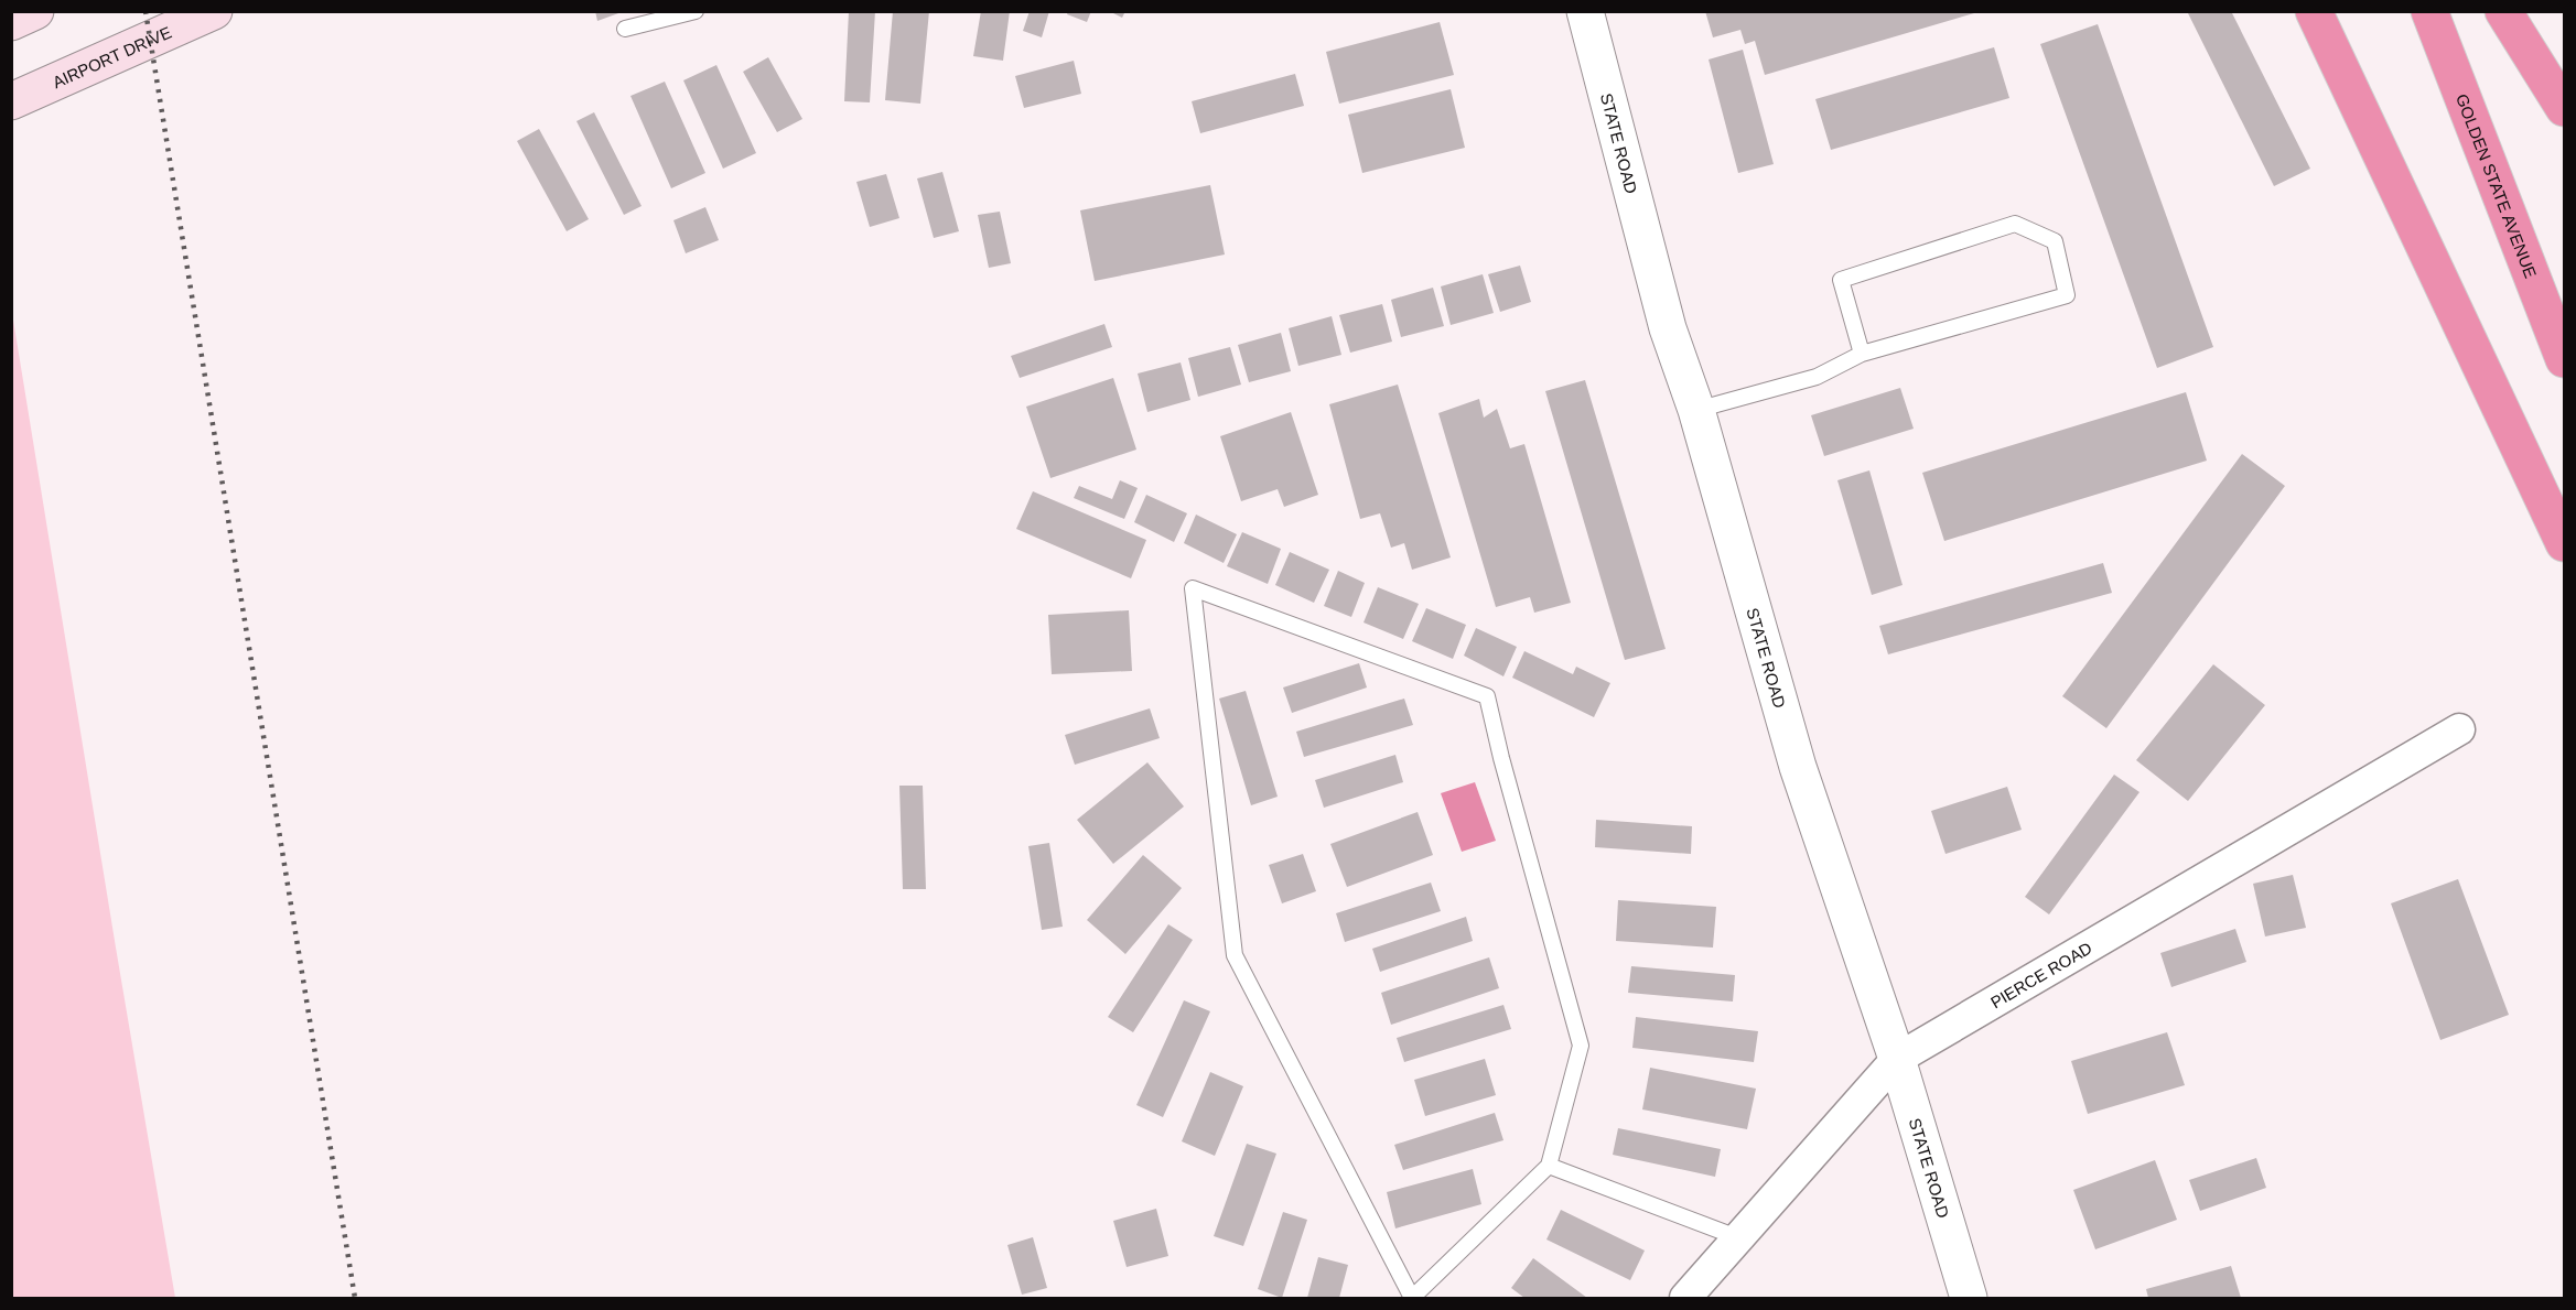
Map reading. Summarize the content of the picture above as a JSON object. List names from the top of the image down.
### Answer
{
  "streets": {
    "highway": ["GOLDEN STATE AVENUE"],
    "main road": ["AIRPORT DRIVE"],
    "street": ["STATE ROAD", "PIERCE ROAD"]
  },
  "crossings": [
    ["STATE ROAD", "PIERCE ROAD"]
  ]
}
